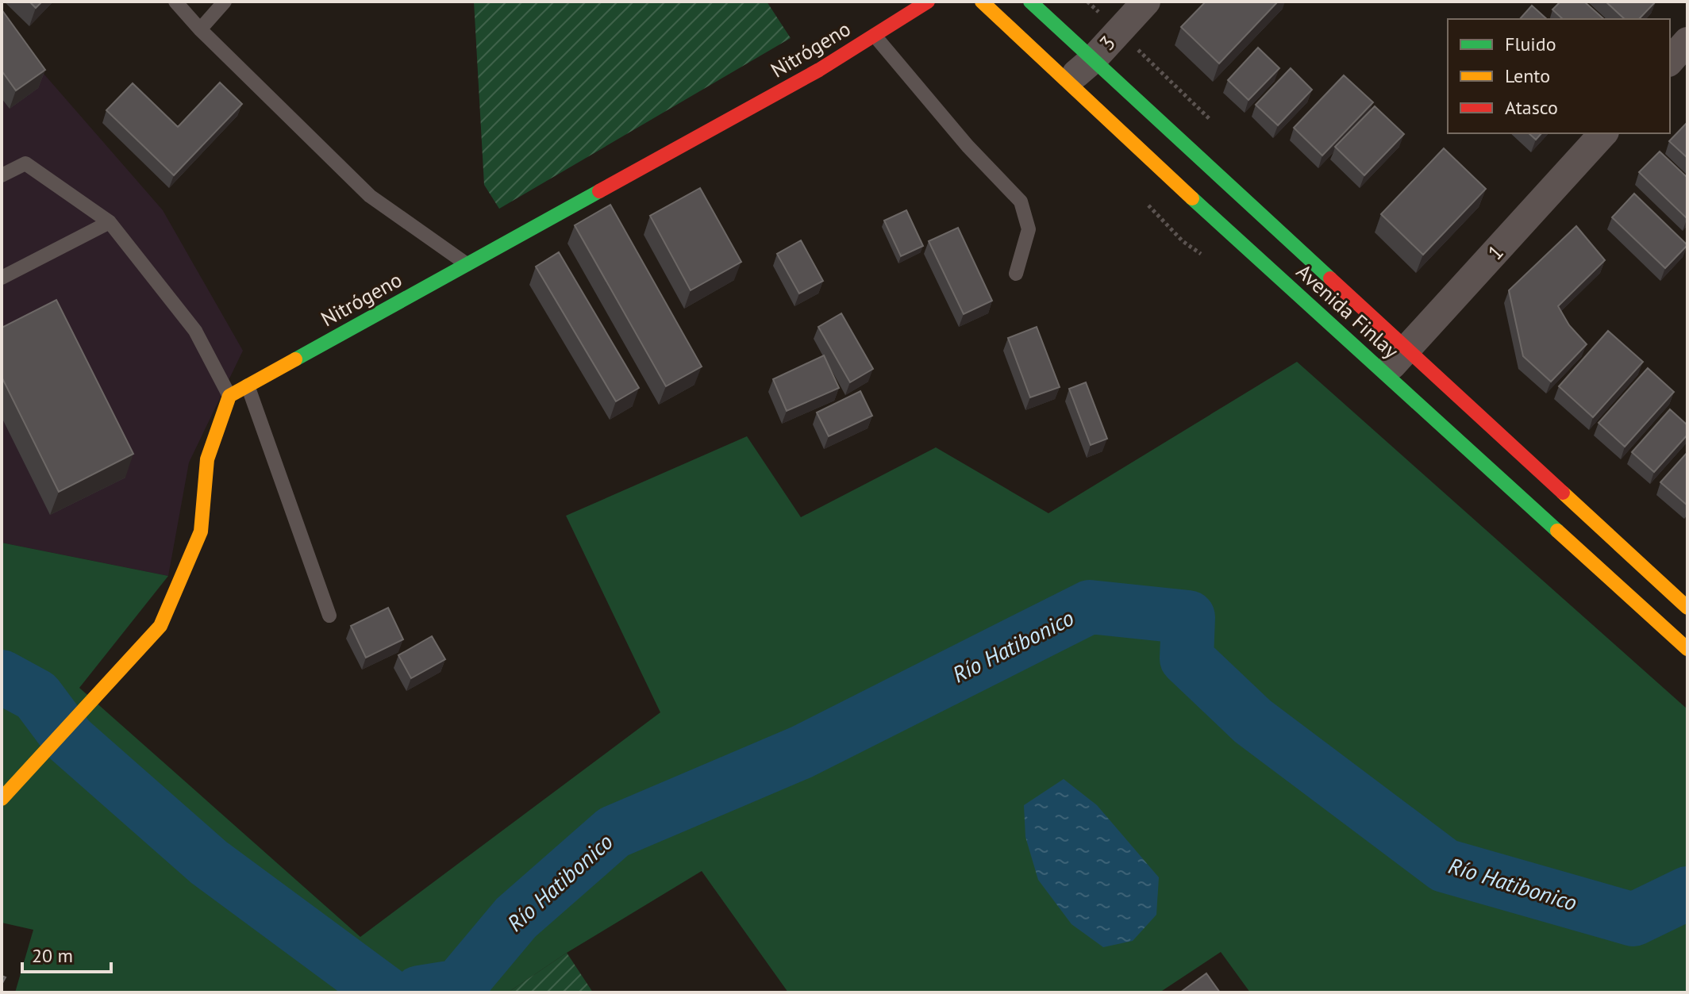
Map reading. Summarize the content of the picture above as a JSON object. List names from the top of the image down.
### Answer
{
  "streets": {
    "main road": ["Nitrógeno", "Avenida Finlay"],
    "street": ["3", "1"]
  },
  "crossings": [
    ["3", "Avenida Finlay"],
    ["1", "Avenida Finlay"]
  ],
  "water": ["Río Hatibonico"],
  "legend": ["Fluido", "Lento", "Atasco"],
  "scale_bar": "20 m"
}
